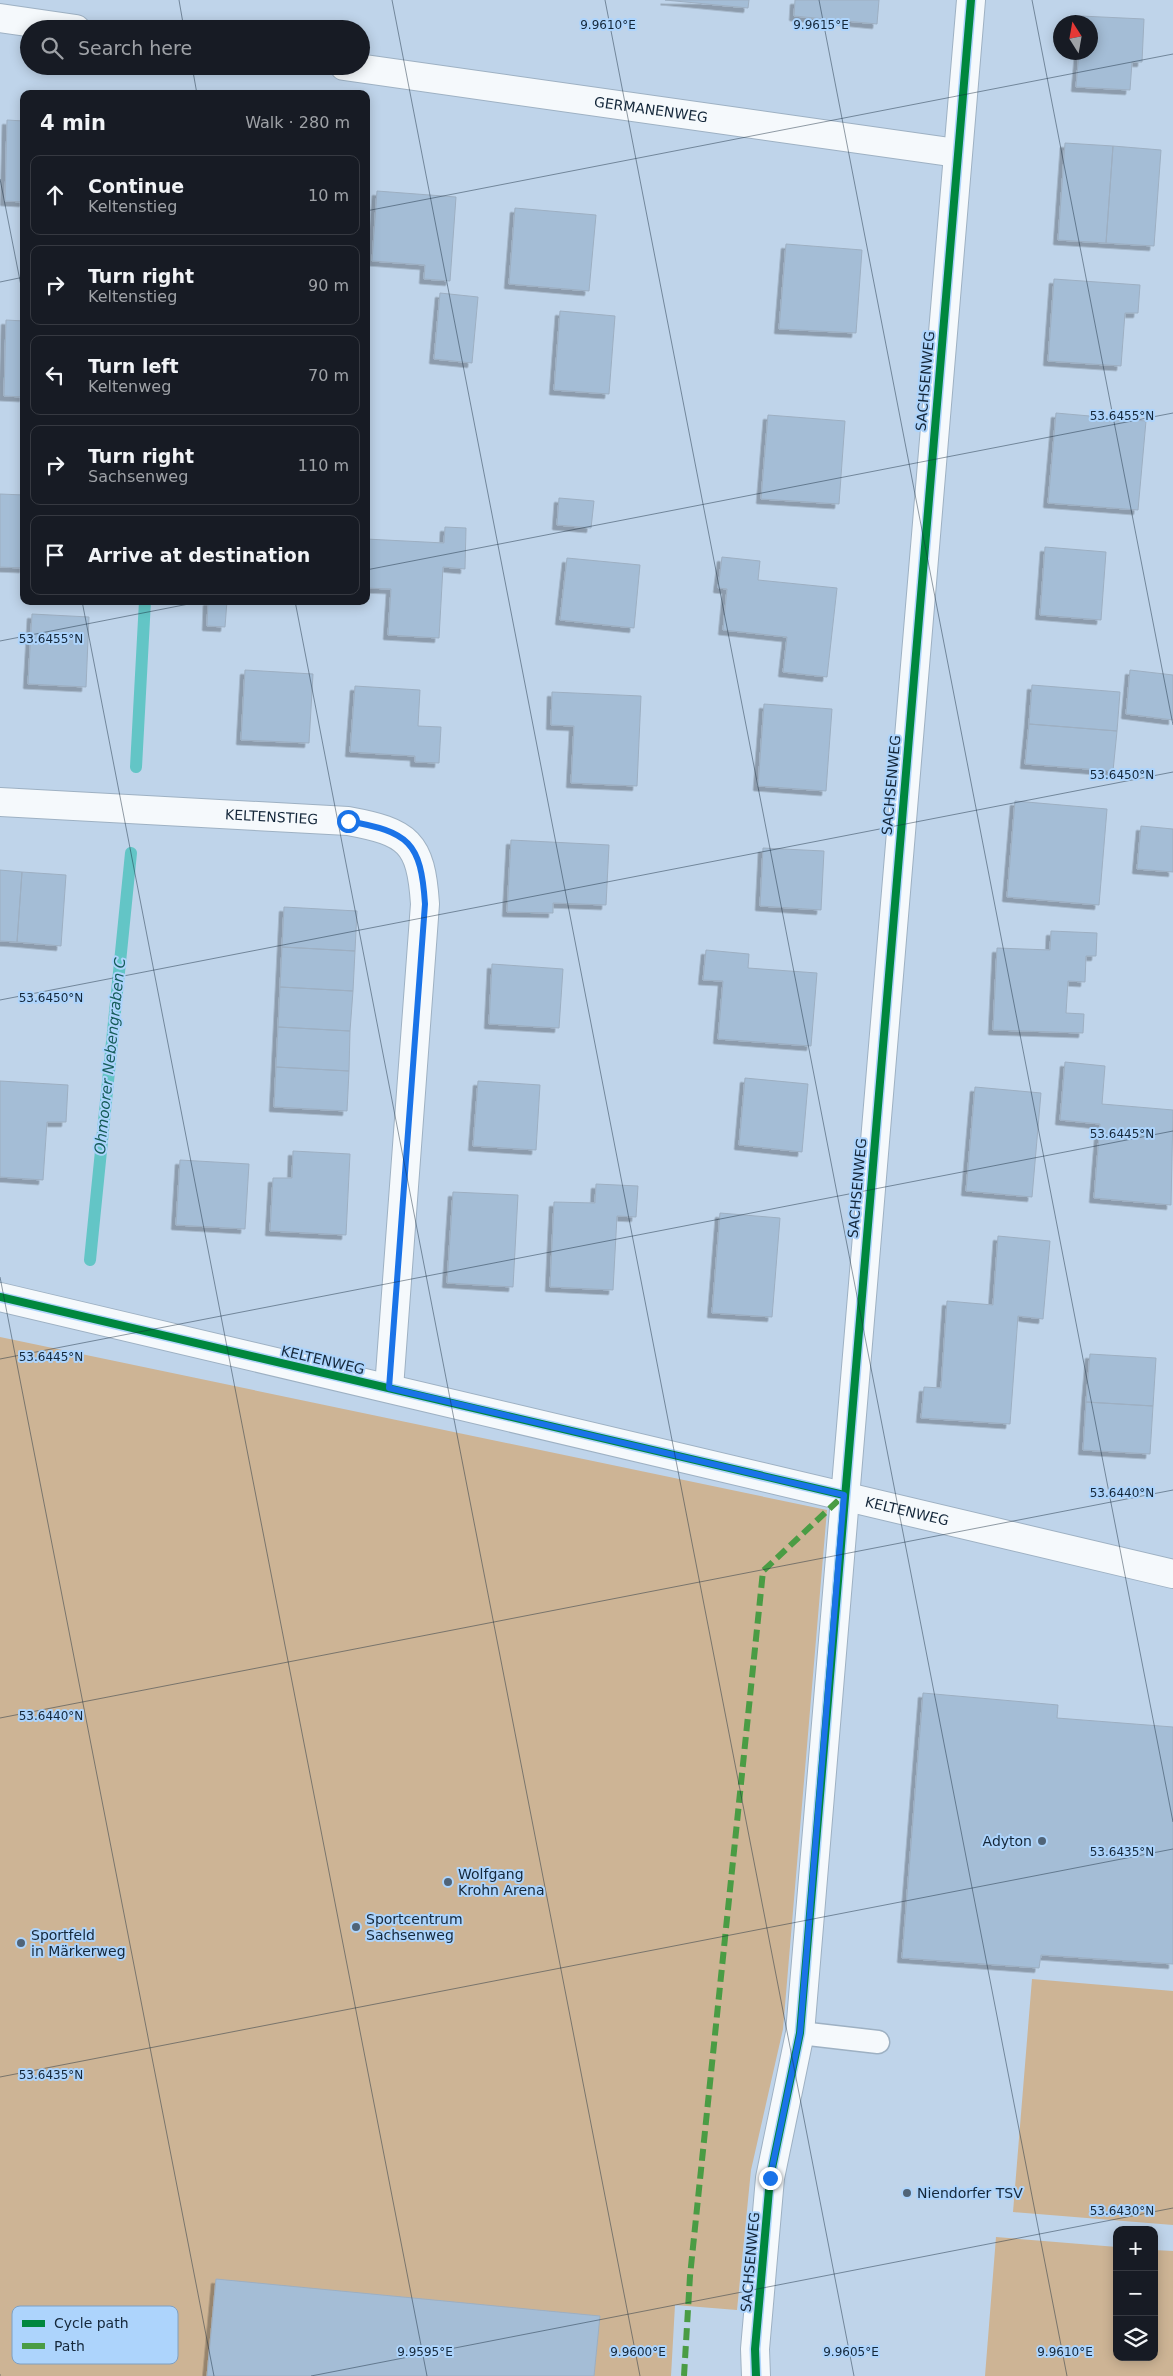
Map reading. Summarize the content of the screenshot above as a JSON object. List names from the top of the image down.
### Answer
{
  "streets": {
    "street": [
      "GERMANENWEG",
      "SACHSENWEG",
      "KELTENSTIEG",
      "KELTENWEG"
    ]
  },
  "crossings": [
    ["GERMANENWEG", "SACHSENWEG"],
    ["SACHSENWEG", "KELTENWEG"],
    ["KELTENSTIEG", "KELTENWEG"]
  ],
  "water": ["Ohmoorer Nebengraben C"],
  "places": [
    "Adyton",
    "Wolfgang Krohn Arena",
    "Sportcentrum Sachsenweg",
    "Sportfeld in Märkerweg",
    "Niendorfer TSV"
  ],
  "legend": ["Cycle path", "Path"],
  "north": "top",
  "page": {
    "search": "Search here",
    "heading": ["4 min", "Walk · 280 m"],
    "list": [
      ["Continue", "Keltenstieg", "10 m"],
      ["Turn right", "Keltenstieg", "90 m"],
      ["Turn left", "Keltenweg", "70 m"],
      ["Turn right", "Sachsenweg", "110 m"],
      "Arrive at destination"
    ],
    "map_buttons": ["+", "−"]
  },
  "coordinates": [
    "9.9610°E",
    "9.9615°E",
    "53.6455°N",
    "53.6450°N",
    "53.6445°N",
    "53.6440°N",
    "53.6435°N",
    "53.6430°N",
    "9.9595°E",
    "9.9600°E",
    "9.9605°E"
  ]
}
